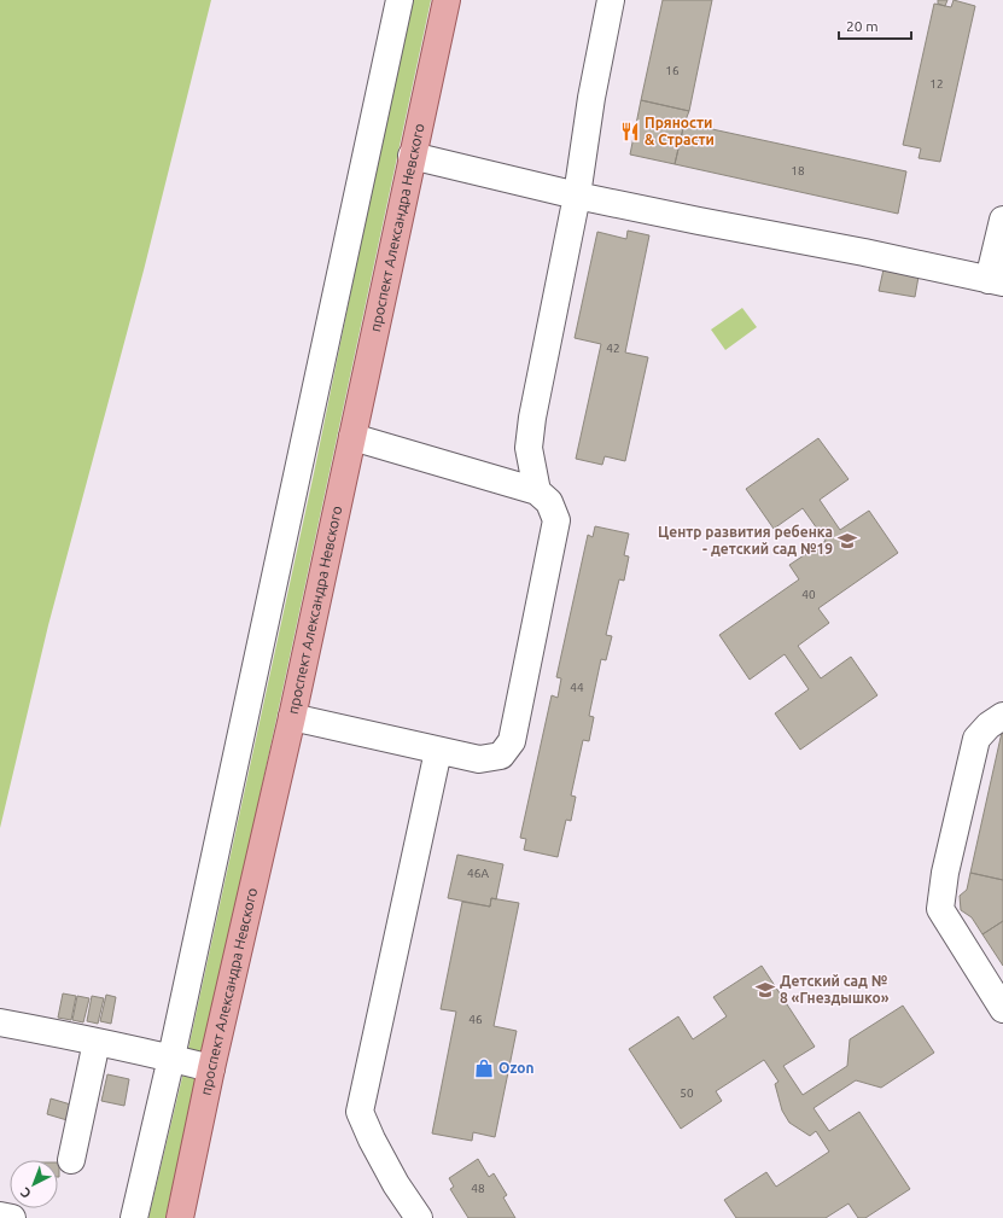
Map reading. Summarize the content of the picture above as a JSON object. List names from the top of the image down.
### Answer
{
  "streets": {
    "main road": ["проспект Александра Невского"]
  },
  "places": {
    "restaurant": ["Пряности & Страсти"],
    "school or university": ["Центр развития ребенка - детский сад №19", "Детский сад № 8 «Гнездышко»"],
    "shop": ["Ozon"]
  },
  "house_numbers": [
    "16",
    "12",
    "18",
    "42",
    "40",
    "44",
    "46А",
    "46",
    "50",
    "48"
  ],
  "scale_bar": "20 m",
  "north": "bottom left"
}
